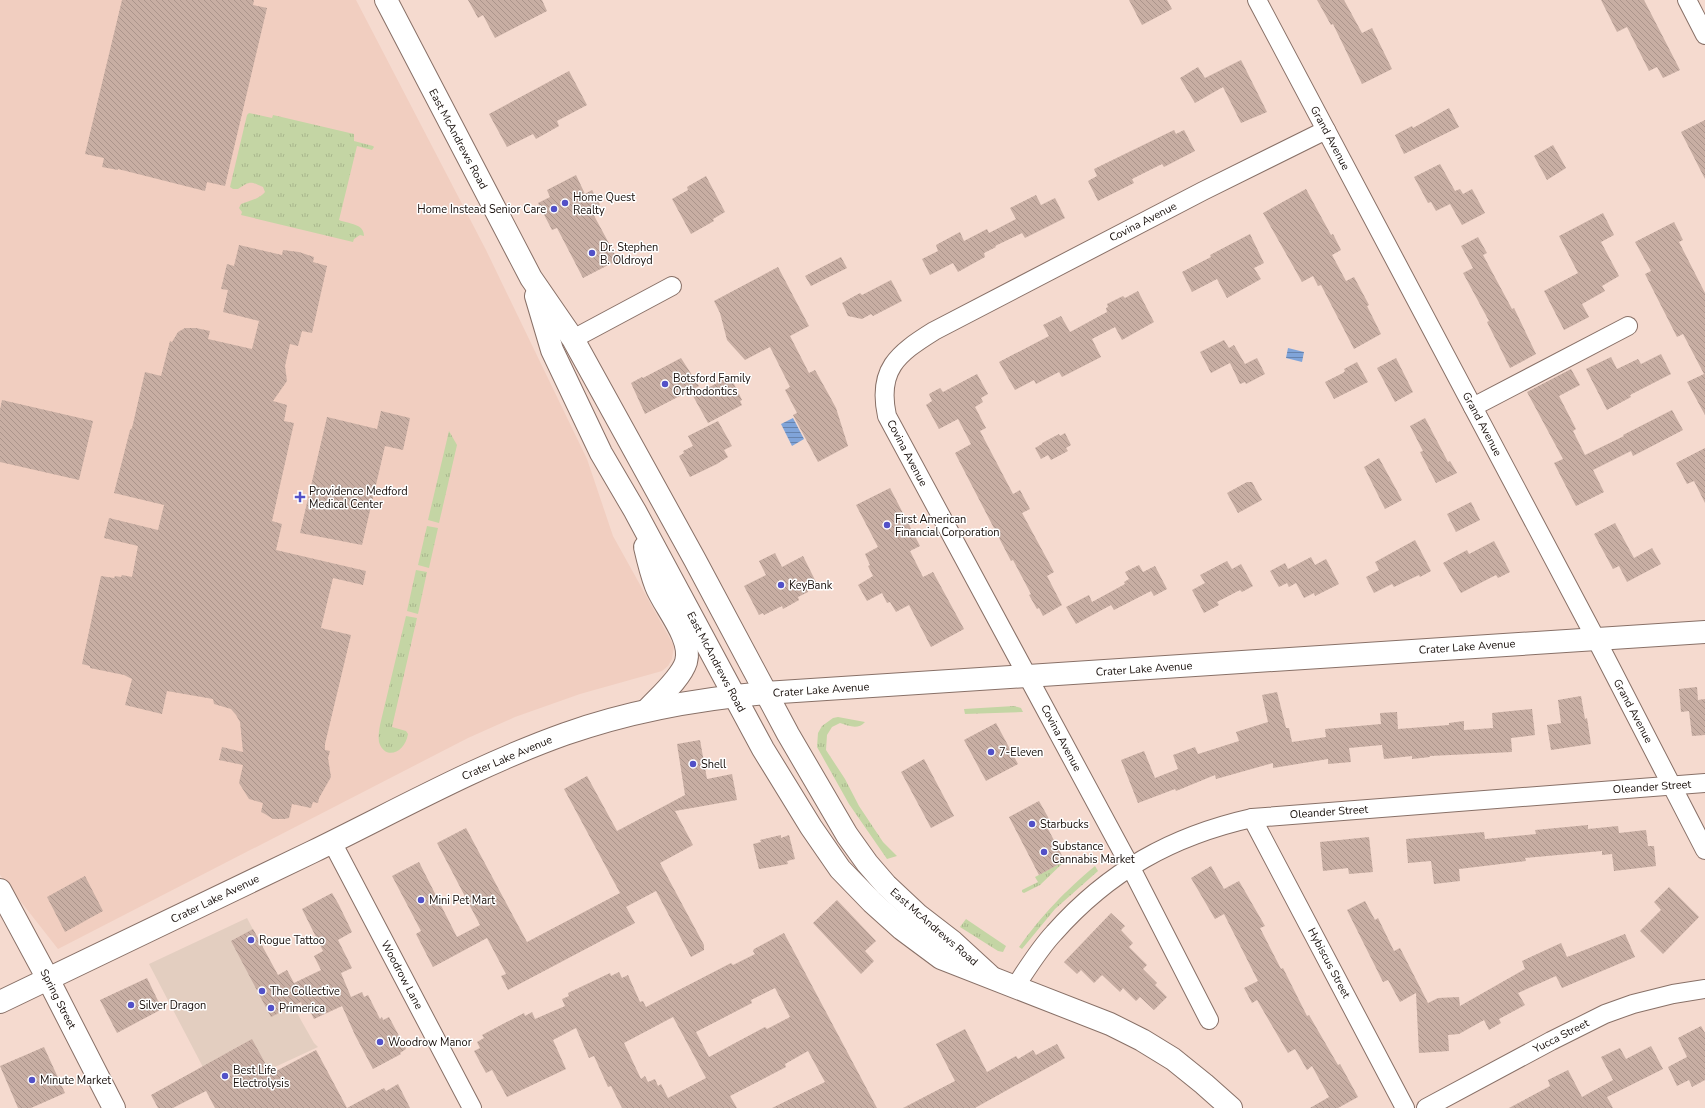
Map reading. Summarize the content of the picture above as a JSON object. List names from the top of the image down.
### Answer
{
  "streets": {
    "main road": ["East McAndrews Road", "Crater Lake Avenue", "Spring Street"],
    "street": [
      "Grand Avenue",
      "Covina Avenue",
      "Oleander Street",
      "Hybiscus Street",
      "Woodrow Lane",
      "Yucca Street"
    ]
  },
  "crossings": [
    ["Grand Avenue", "Covina Avenue"],
    ["Grand Avenue", "Crater Lake Avenue"],
    ["Grand Avenue", "Oleander Street"],
    ["East McAndrews Road", "Crater Lake Avenue"],
    ["East McAndrews Road", "Oleander Street"],
    ["Covina Avenue", "Crater Lake Avenue"],
    ["Covina Avenue", "Oleander Street"],
    ["Crater Lake Avenue", "Woodrow Lane"],
    ["Crater Lake Avenue", "Spring Street"],
    ["Oleander Street", "Hybiscus Street"]
  ],
  "places": {
    "other": [
      "Home Quest Realty",
      "Home Instead Senior Care",
      "Dr. Stephen B. Oldroyd",
      "Botsford Family Orthodontics",
      "First American Financial Corporation",
      "KeyBank",
      "7-Eleven",
      "Shell",
      "Starbucks",
      "Substance Cannabis Market",
      "Mini Pet Mart",
      "Rogue Tattoo",
      "The Collective",
      "Silver Dragon",
      "Primerica",
      "Woodrow Manor",
      "Best Life Electrolysis",
      "Minute Market"
    ],
    "health": ["Providence Medford Medical Center"]
  }
}
